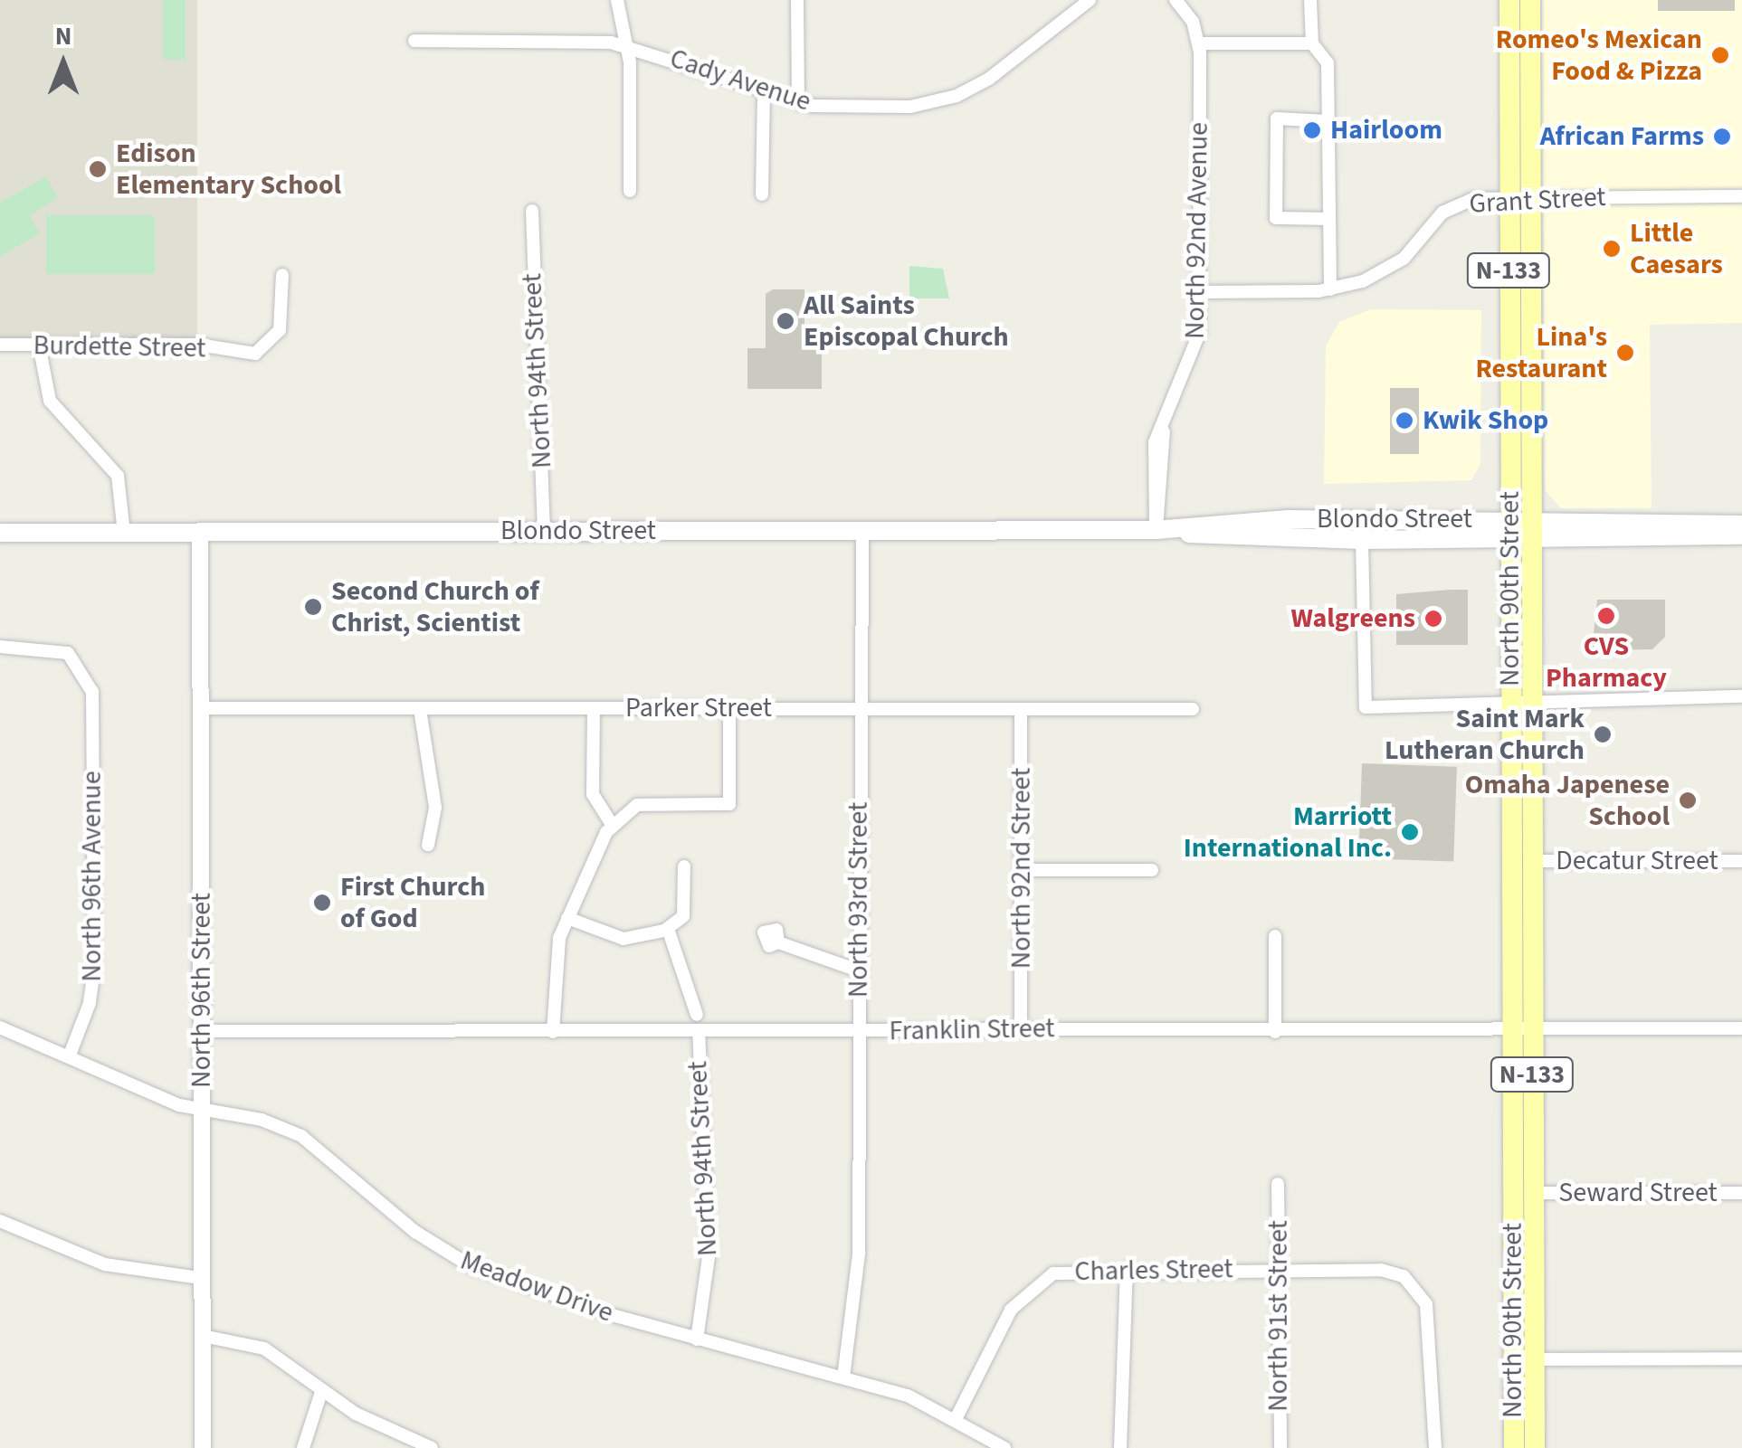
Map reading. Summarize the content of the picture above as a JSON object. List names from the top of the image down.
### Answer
{
  "streets": {
    "main road": ["N-133", "Blondo Street", "North 90th Street"],
    "street": [
      "Cady Avenue",
      "Grant Street",
      "North 92nd Avenue",
      "Burdette Street",
      "North 94th Street",
      "Parker Street",
      "Decatur Street",
      "North 92nd Street",
      "North 96th Avenue",
      "North 93rd Street",
      "North 96th Street",
      "Franklin Street",
      "Seward Street",
      "Charles Street",
      "Meadow Drive",
      "North 91st Street"
    ]
  },
  "crossings": [
    ["Grant Street", "North 92nd Avenue"],
    ["Grant Street", "North 90th Street"],
    ["North 92nd Avenue", "Blondo Street"],
    ["North 94th Street", "Blondo Street"],
    ["North 94th Street", "Franklin Street"],
    ["North 94th Street", "Meadow Drive"],
    ["Blondo Street", "North 90th Street"],
    ["Blondo Street", "North 93rd Street"],
    ["Blondo Street", "North 96th Street"],
    ["North 90th Street", "Decatur Street"],
    ["North 90th Street", "Franklin Street"],
    ["North 90th Street", "Seward Street"],
    ["Parker Street", "North 92nd Street"],
    ["Parker Street", "North 93rd Street"],
    ["Parker Street", "North 96th Street"],
    ["North 92nd Street", "Franklin Street"],
    ["North 96th Avenue", "Meadow Drive"],
    ["North 93rd Street", "Franklin Street"],
    ["North 93rd Street", "Meadow Drive"],
    ["North 96th Street", "Franklin Street"],
    ["North 96th Street", "Meadow Drive"],
    ["Charles Street", "Meadow Drive"],
    ["Charles Street", "North 91st Street"]
  ],
  "places": [
    "Romeo's Mexican Food & Pizza",
    "Hairloom",
    "African Farms",
    "Edison Elementary School",
    "Little Caesars",
    "All Saints Episcopal Church",
    "Lina's Restaurant",
    "Kwik Shop",
    "Second Church of Christ, Scientist",
    "CVS Pharmacy",
    "Walgreens",
    "Saint Mark Lutheran Church",
    "Omaha Japenese School",
    "Marriott International Inc.",
    "First Church of God"
  ],
  "north": "top"
}
